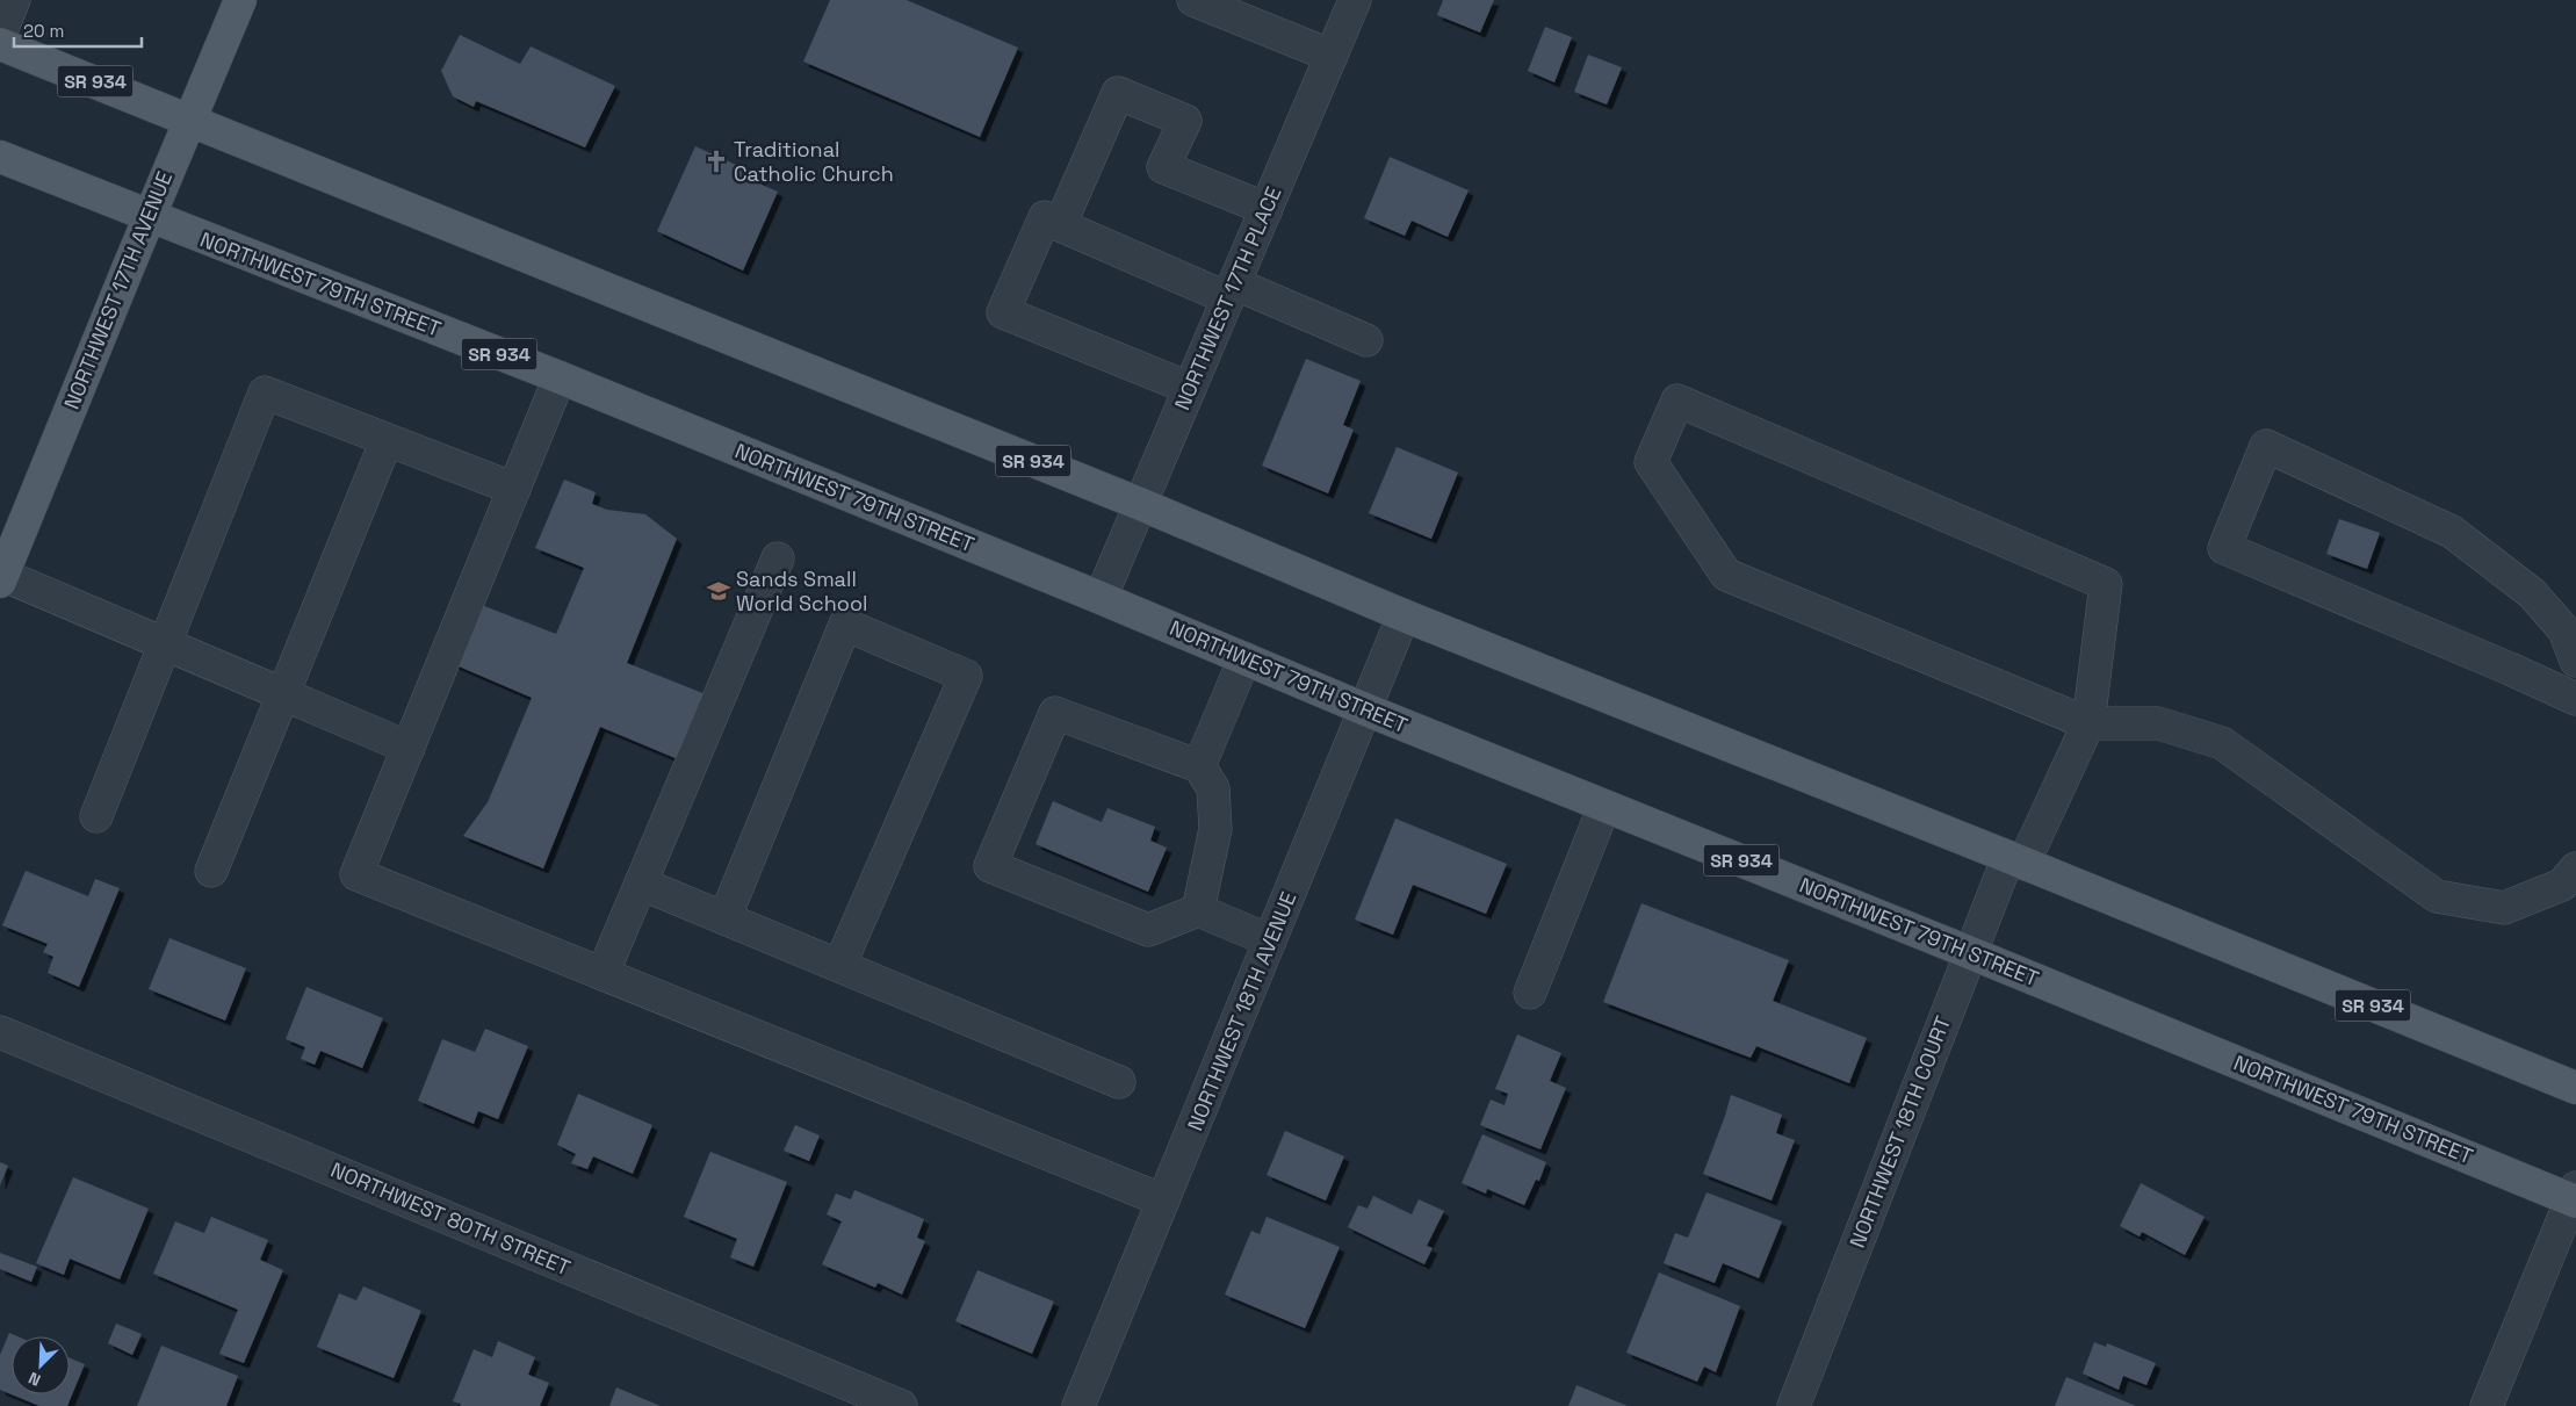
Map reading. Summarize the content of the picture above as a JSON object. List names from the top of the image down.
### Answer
{
  "streets": {
    "main road": ["SR 934", "NORTHWEST 79TH STREET", "NORTHWEST 17TH AVENUE"],
    "street": [
      "NORTHWEST 17TH PLACE",
      "NORTHWEST 18TH AVENUE",
      "NORTHWEST 18TH COURT",
      "NORTHWEST 80TH STREET"
    ]
  },
  "crossings": [
    ["SR 934", "NORTHWEST 17TH AVENUE"],
    ["SR 934", "NORTHWEST 17TH PLACE"],
    ["SR 934", "NORTHWEST 18TH AVENUE"],
    ["SR 934", "NORTHWEST 18TH COURT"],
    ["NORTHWEST 79TH STREET", "NORTHWEST 17TH AVENUE"],
    ["NORTHWEST 79TH STREET", "NORTHWEST 17TH PLACE"],
    ["NORTHWEST 79TH STREET", "NORTHWEST 18TH AVENUE"],
    ["NORTHWEST 79TH STREET", "NORTHWEST 18TH COURT"]
  ],
  "places": {
    "church": ["Traditional Catholic Church"],
    "school or university": ["Sands Small World School"]
  },
  "scale_bar": "20 m",
  "north": "bottom left"
}
